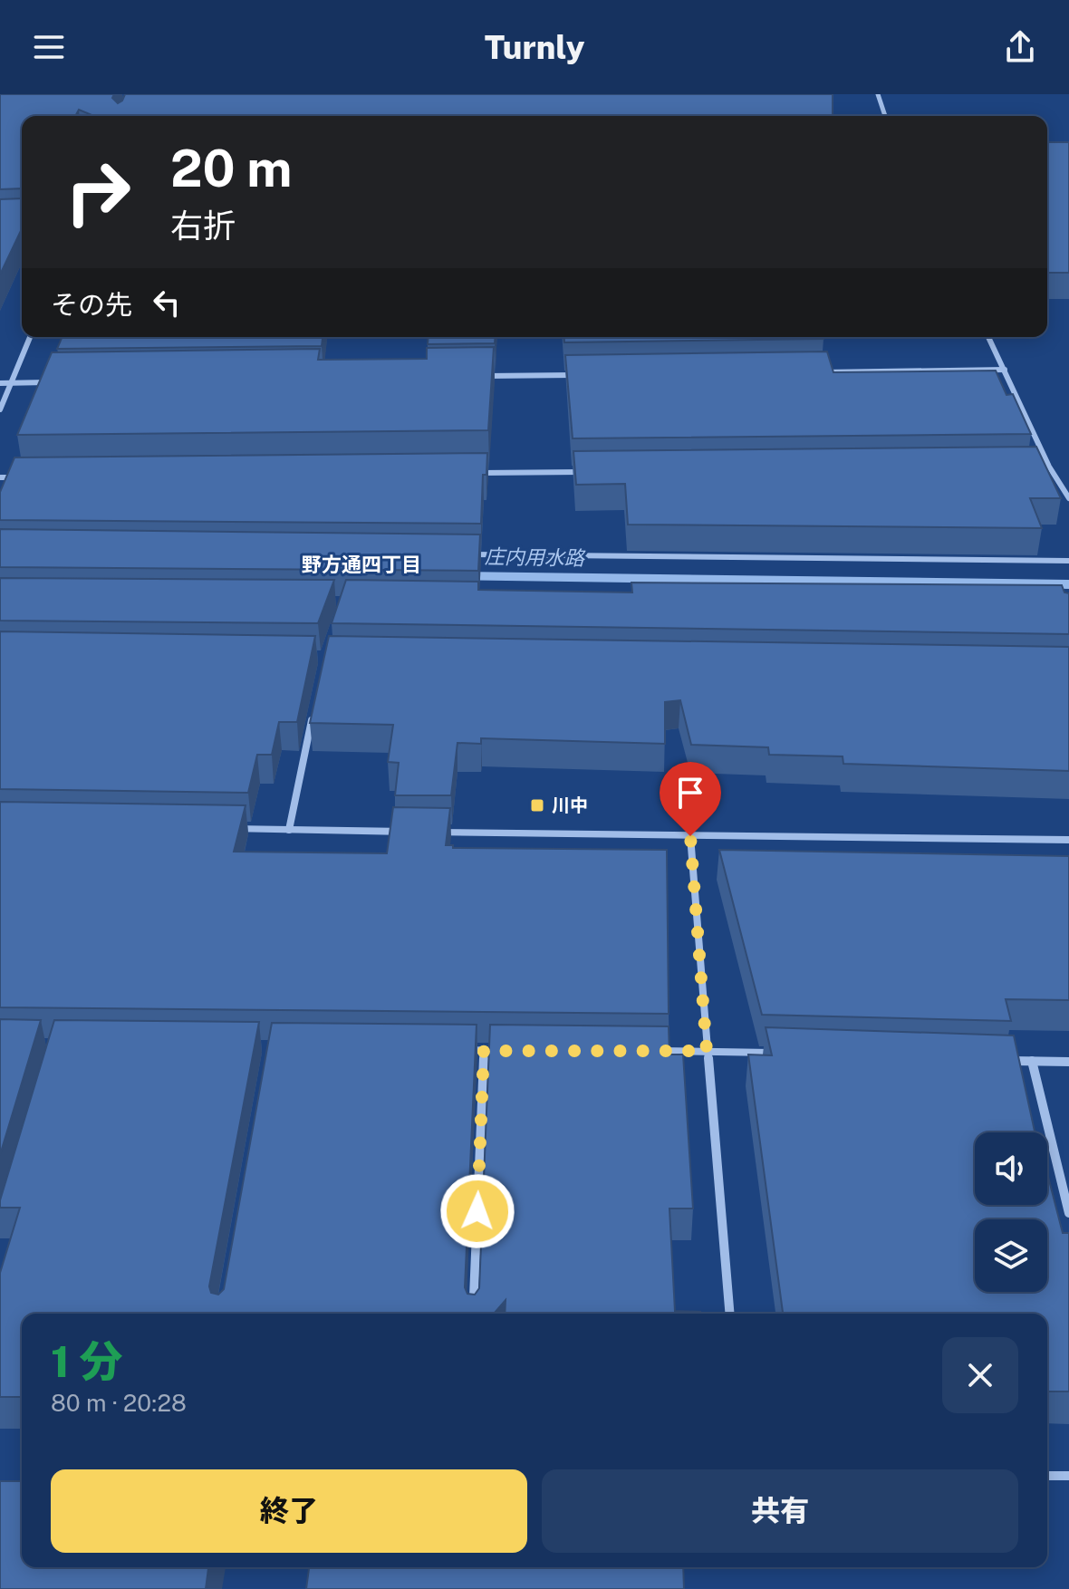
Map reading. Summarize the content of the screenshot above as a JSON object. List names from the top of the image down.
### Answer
{
  "districts": ["野方通四丁目"],
  "water": ["庄内用水路"],
  "places": {
    "transit": ["川中"]
  },
  "page": {
    "header": "Turnly",
    "turn": ["20 m", "右折"],
    "then": "その先",
    "heading": ["1 分", "80 m · 20:28"],
    "buttons": ["終了", "共有"]
  }
}
